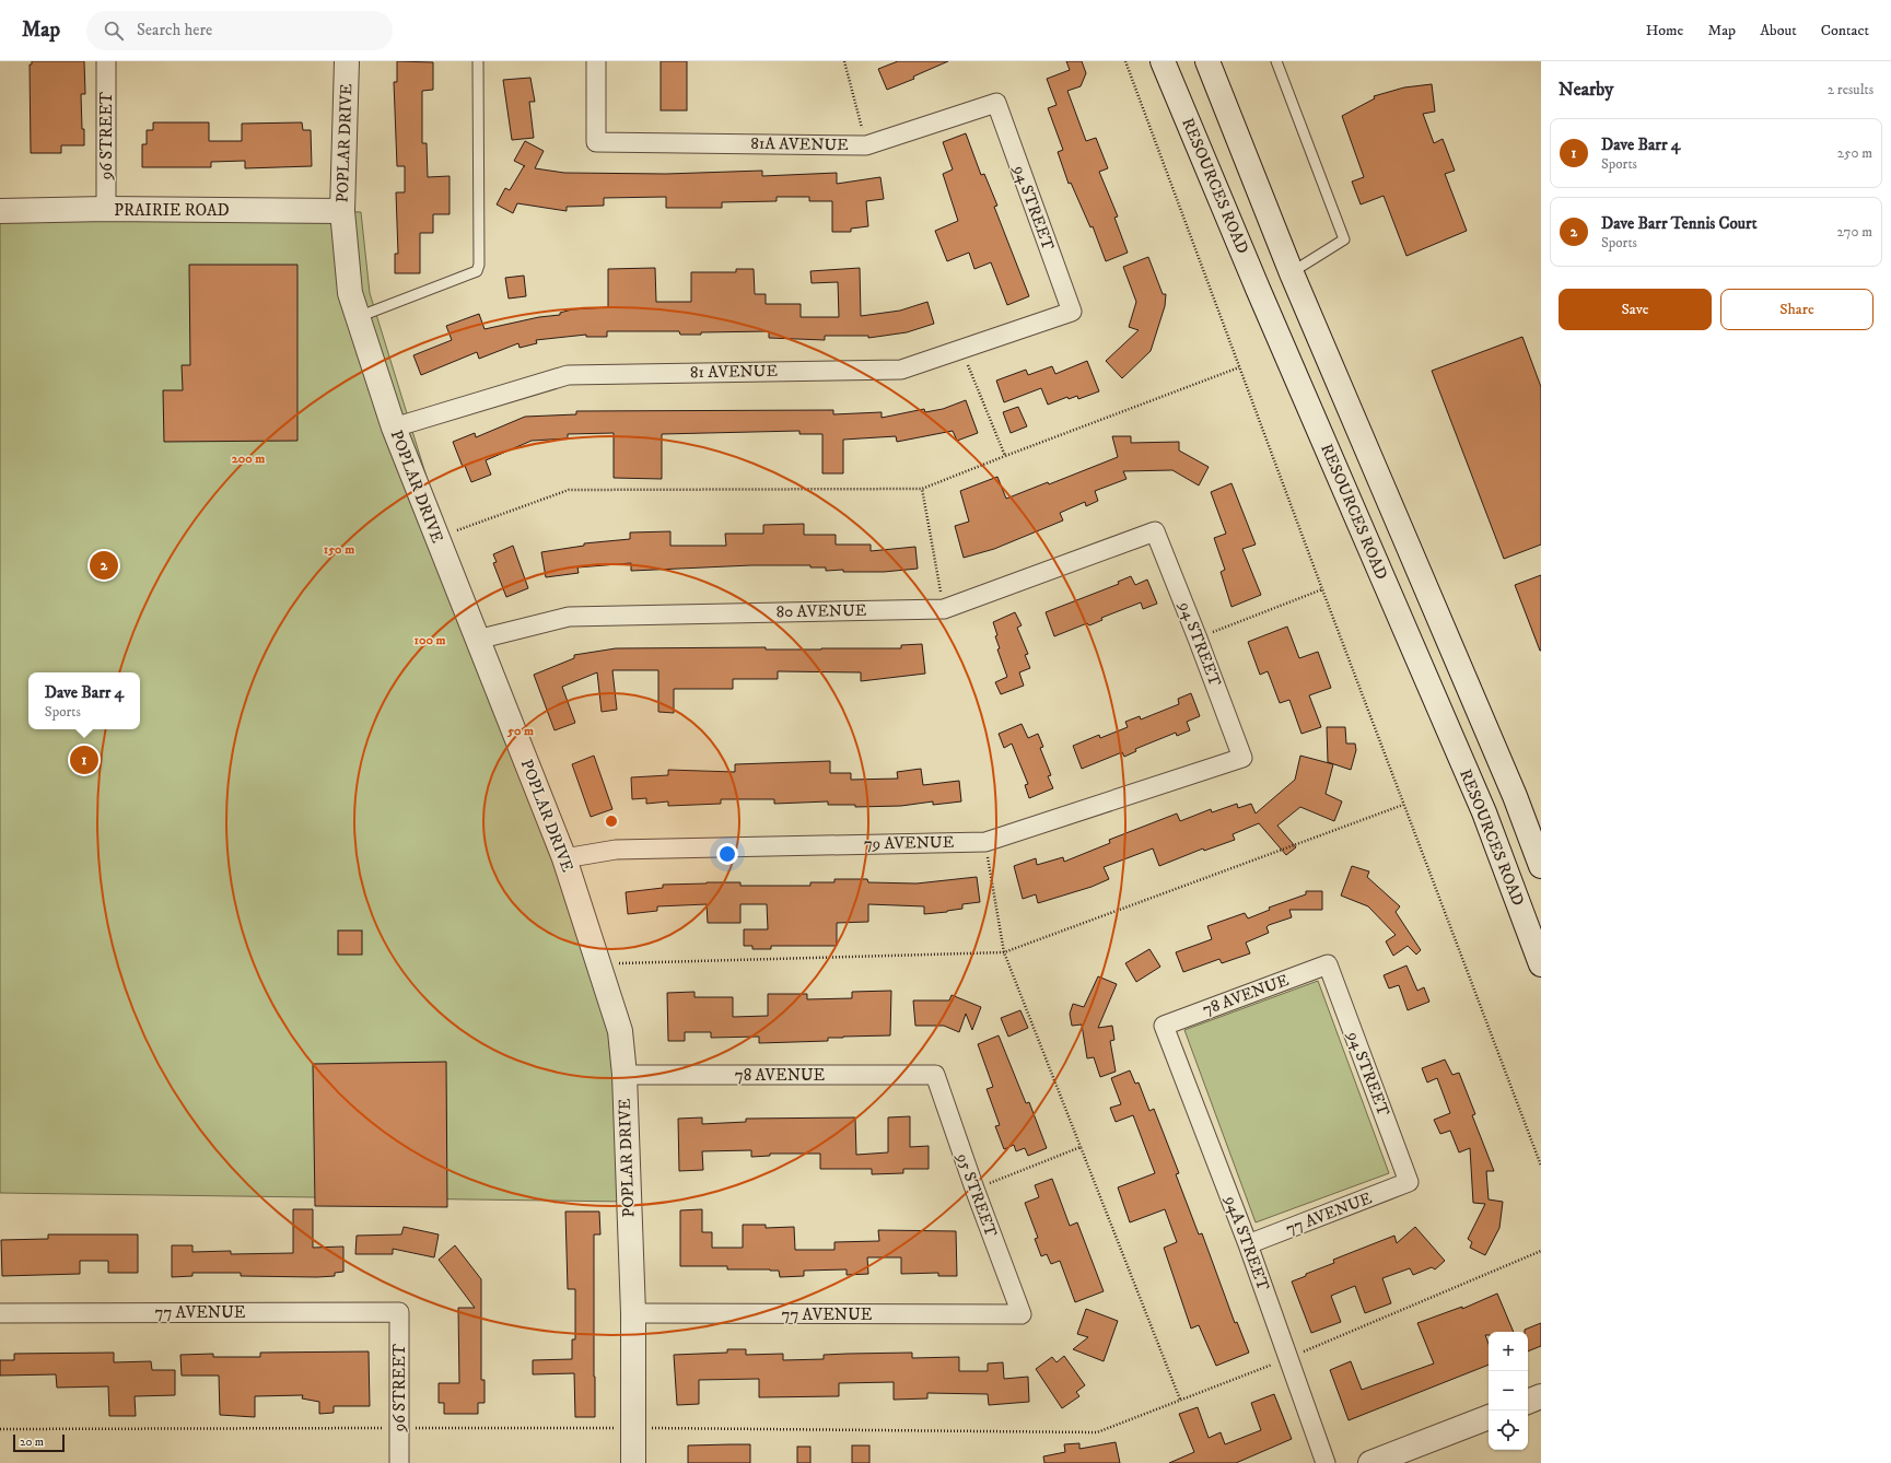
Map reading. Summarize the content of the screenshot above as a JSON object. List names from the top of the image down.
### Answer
{
  "streets": {
    "street": [
      "96 STREET",
      "POPLAR DRIVE",
      "81A AVENUE",
      "RESOURCES ROAD",
      "94 STREET",
      "PRAIRIE ROAD",
      "81 AVENUE",
      "80 AVENUE",
      "79 AVENUE",
      "78 AVENUE",
      "95 STREET",
      "77 AVENUE",
      "94A STREET"
    ]
  },
  "crossings": [
    ["96 STREET", "PRAIRIE ROAD"],
    ["96 STREET", "77 AVENUE"],
    ["POPLAR DRIVE", "PRAIRIE ROAD"],
    ["POPLAR DRIVE", "81 AVENUE"],
    ["POPLAR DRIVE", "80 AVENUE"],
    ["POPLAR DRIVE", "79 AVENUE"],
    ["POPLAR DRIVE", "78 AVENUE"],
    ["POPLAR DRIVE", "77 AVENUE"],
    ["81A AVENUE", "94 STREET"],
    ["94 STREET", "81 AVENUE"],
    ["94 STREET", "80 AVENUE"],
    ["94 STREET", "79 AVENUE"],
    ["94 STREET", "78 AVENUE"],
    ["94 STREET", "77 AVENUE"],
    ["78 AVENUE", "95 STREET"],
    ["78 AVENUE", "94A STREET"],
    ["95 STREET", "77 AVENUE"],
    ["77 AVENUE", "94A STREET"]
  ],
  "scale_bar": "20 m",
  "page": {
    "header": "Map",
    "search": "Search here",
    "nav": [
      "Home",
      "Map",
      "About",
      "Contact"
    ],
    "heading": ["Nearby", "2 results"],
    "list": [
      {
        "mark": "1",
        "name": "Dave Barr 4",
        "note": "Sports",
        "value": "250 m"
      },
      {
        "mark": "2",
        "name": "Dave Barr Tennis Court",
        "note": "Sports",
        "value": "270 m"
      }
    ],
    "buttons": ["Save", "Share"],
    "pins": ["2", "1"],
    "popup": ["Dave Barr 4", "Sports"],
    "map_buttons": ["+", "−"],
    "scale": "20 m"
  },
  "rings": [
    "200 m",
    "150 m",
    "100 m",
    "50 m"
  ]
}
